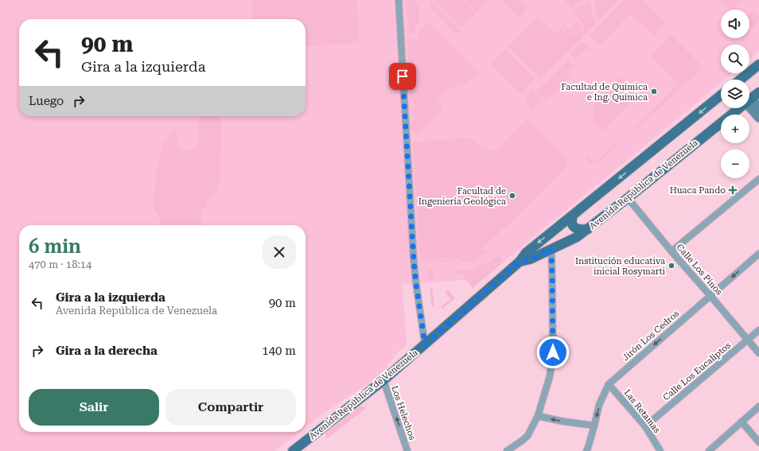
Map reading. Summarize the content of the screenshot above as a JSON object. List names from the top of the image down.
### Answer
{
  "streets": {
    "main road": ["Avenida República de Venezuela"],
    "street": [
      "Calle Los Pinos",
      "Jirón Los Cedros",
      "Calle Los Eucaliptos",
      "Las Retamas",
      "Los Helechos"
    ]
  },
  "crossings": [
    ["Avenida República de Venezuela", "Calle Los Pinos"],
    ["Avenida República de Venezuela", "Los Helechos"],
    ["Calle Los Pinos", "Jirón Los Cedros"],
    ["Calle Los Pinos", "Calle Los Eucaliptos"],
    ["Jirón Los Cedros", "Las Retamas"],
    ["Calle Los Eucaliptos", "Las Retamas"]
  ],
  "one_way": ["Jirón Los Cedros", "Los Helechos"],
  "places": {
    "other": ["Facultad de Química e Ing. Química", "Facultad de Ingeniería Geológica", "Institución educativa inicial Rosymarti"],
    "health": ["Huaca Pando"]
  },
  "page": {
    "map_buttons": ["+", "−"],
    "turn": ["90 m", "Gira a la izquierda"],
    "then": "Luego",
    "heading": ["6 min", "470 m · 18:14"],
    "list": [
      {
        "name": "Gira a la izquierda",
        "note": "Avenida República de Venezuela",
        "value": "90 m"
      },
      {
        "name": "Gira a la derecha",
        "value": "140 m"
      }
    ],
    "buttons": ["Salir", "Compartir"]
  }
}
